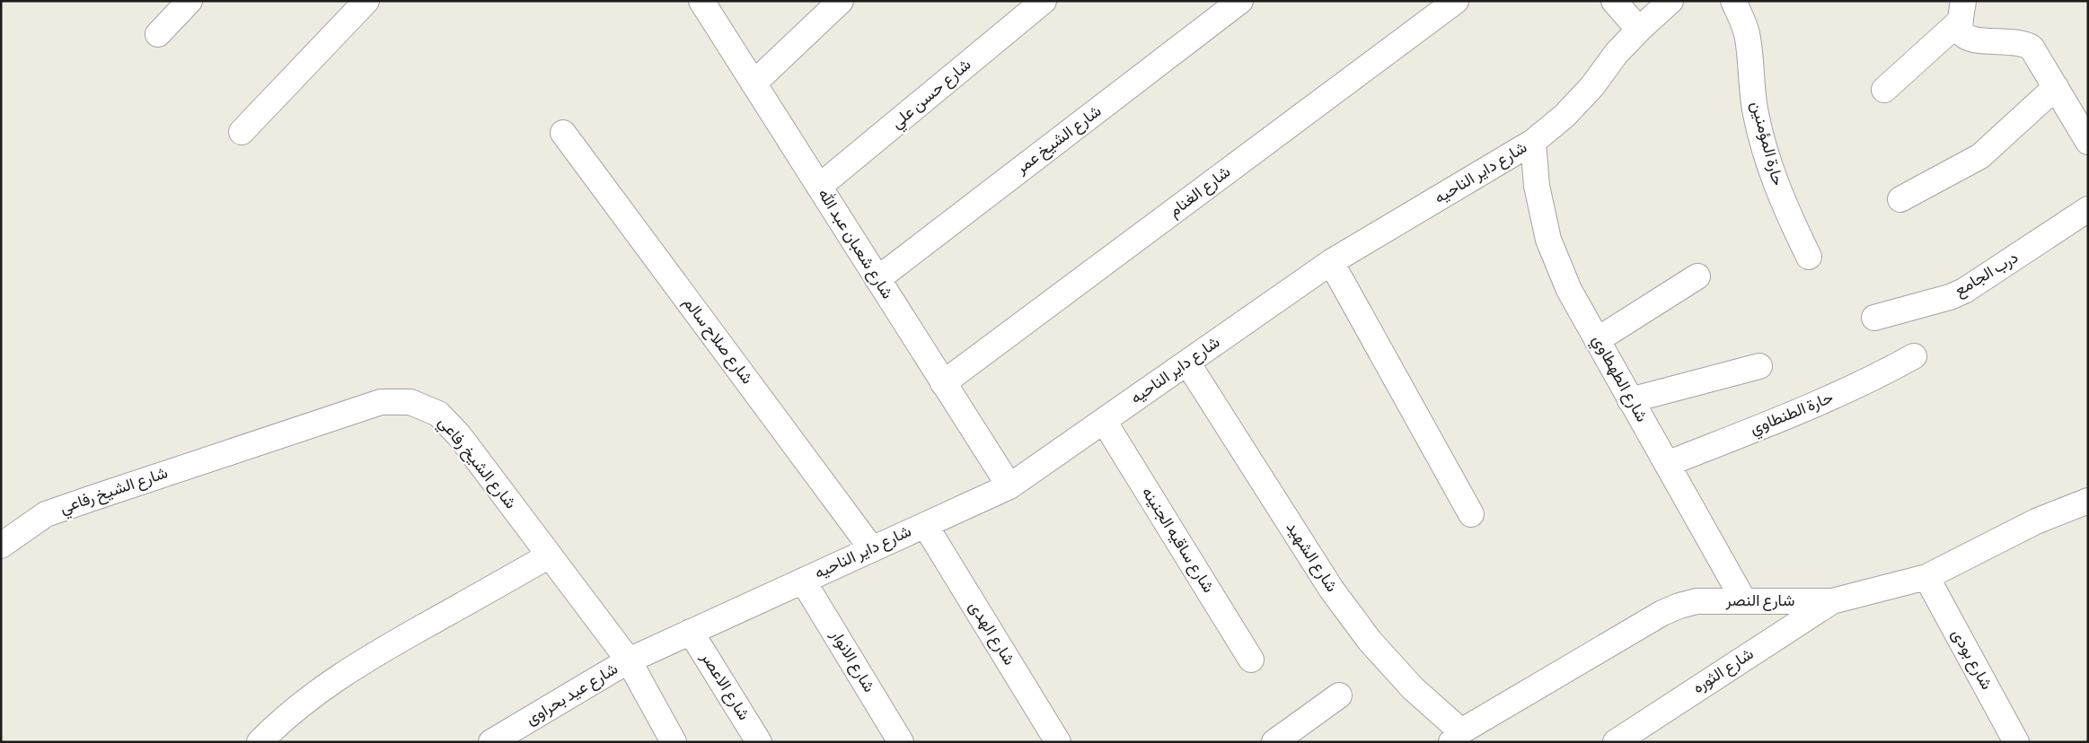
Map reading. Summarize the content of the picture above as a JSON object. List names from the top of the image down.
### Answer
{
  "streets": {
    "street": [
      "شارع حسن علي",
      "شارع الشيخ عمر",
      "حارة المؤمنين",
      "شارع داير الناحيه",
      "شارع الغنام",
      "شارع شعبان عبد الله",
      "درب الجامع",
      "شارع صلاح سالم",
      "شارع الطهطاوي",
      "حارة الطنطاوي",
      "شارع الشيخ رفاعي",
      "شارع ساقيه الجنينه",
      "شارع الشهيد",
      "شارع النصر",
      "شارع الهدى",
      "شارع بودى",
      "شارع الانوار",
      "شارع الثوره",
      "شارع الاعصر",
      "شارع عيد بحراوى"
    ]
  },
  "crossings": [
    ["شارع حسن علي", "شارع شعبان عبد الله"],
    ["شارع الشيخ عمر", "شارع شعبان عبد الله"],
    ["شارع داير الناحيه", "شارع شعبان عبد الله"],
    ["شارع داير الناحيه", "شارع صلاح سالم"],
    ["شارع داير الناحيه", "شارع الطهطاوي"],
    ["شارع داير الناحيه", "شارع الشيخ رفاعي"],
    ["شارع داير الناحيه", "شارع ساقيه الجنينه"],
    ["شارع داير الناحيه", "شارع الشهيد"],
    ["شارع داير الناحيه", "شارع الهدى"],
    ["شارع داير الناحيه", "شارع الانوار"],
    ["شارع داير الناحيه", "شارع الاعصر"],
    ["شارع داير الناحيه", "شارع عيد بحراوى"],
    ["شارع الغنام", "شارع شعبان عبد الله"],
    ["شارع الطهطاوي", "حارة الطنطاوي"],
    ["شارع الطهطاوي", "شارع النصر"],
    ["شارع الشيخ رفاعي", "شارع عيد بحراوى"],
    ["شارع الشهيد", "شارع النصر"],
    ["شارع النصر", "شارع بودى"],
    ["شارع النصر", "شارع الثوره"]
  ]
}
